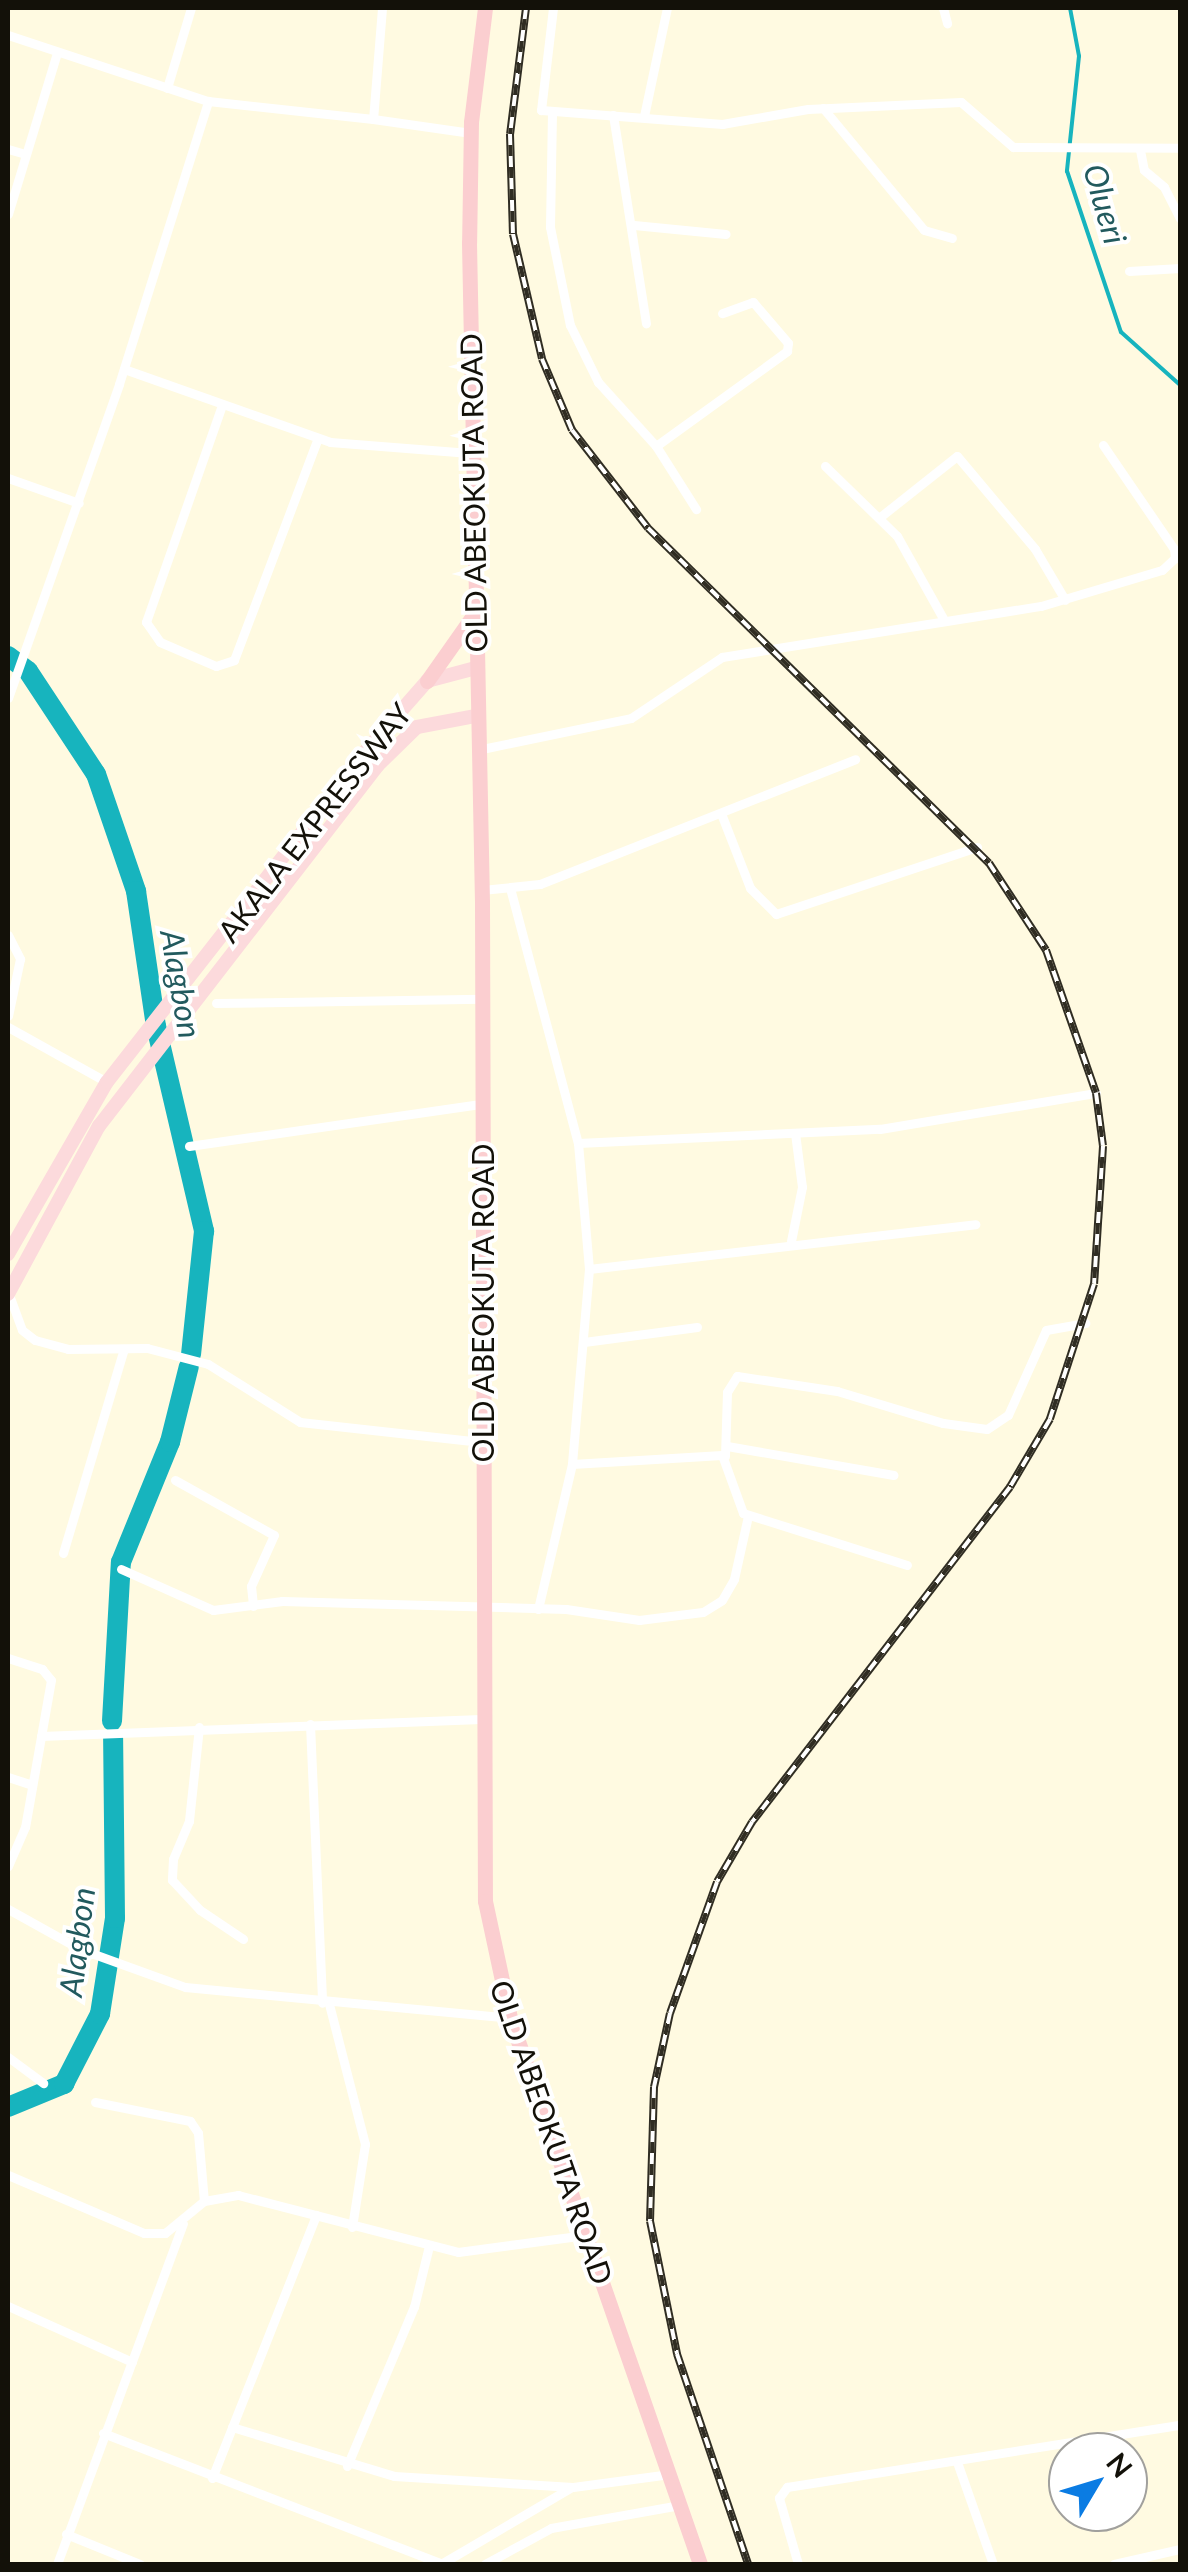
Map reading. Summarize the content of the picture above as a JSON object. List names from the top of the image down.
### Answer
{
  "streets": {
    "highway": ["OLD ABEOKUTA ROAD"],
    "main road": ["AKALA EXPRESSWAY"]
  },
  "crossings": [
    ["OLD ABEOKUTA ROAD", "AKALA EXPRESSWAY"]
  ],
  "water": ["Olueri", "Alagbon"],
  "north": "top right"
}
